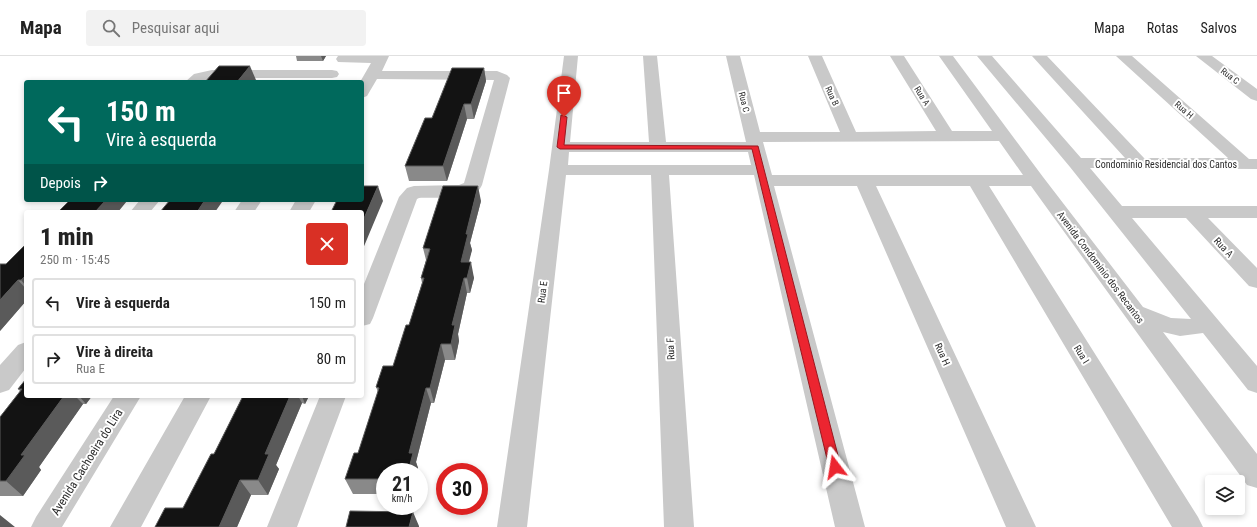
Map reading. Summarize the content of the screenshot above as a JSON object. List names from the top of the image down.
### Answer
{
  "streets": {
    "street": [
      "Rua C",
      "Rua B",
      "Rua A",
      "Rua H",
      "Condominio Residencial dos Cantos",
      "Avenida Condominio dos Recantos",
      "Rua E",
      "Rua F",
      "Rua I",
      "Avenida Cachoeira do Lira"
    ]
  },
  "crossings": [
    ["Rua H", "Condominio Residencial dos Cantos"],
    ["Condominio Residencial dos Cantos", "Avenida Condominio dos Recantos"]
  ],
  "page": {
    "header": "Mapa",
    "search": "Pesquisar aqui",
    "nav": ["Mapa", "Rotas", "Salvos"],
    "turn": ["150 m", "Vire à esquerda"],
    "then": "Depois",
    "heading": ["1 min", "250 m · 15:45"],
    "list": [
      {
        "name": "Vire à esquerda",
        "value": "150 m"
      },
      {
        "name": "Vire à direita",
        "note": "Rua E",
        "value": "80 m"
      }
    ],
    "speed": "21 km/h",
    "limit": "30"
  }
}
